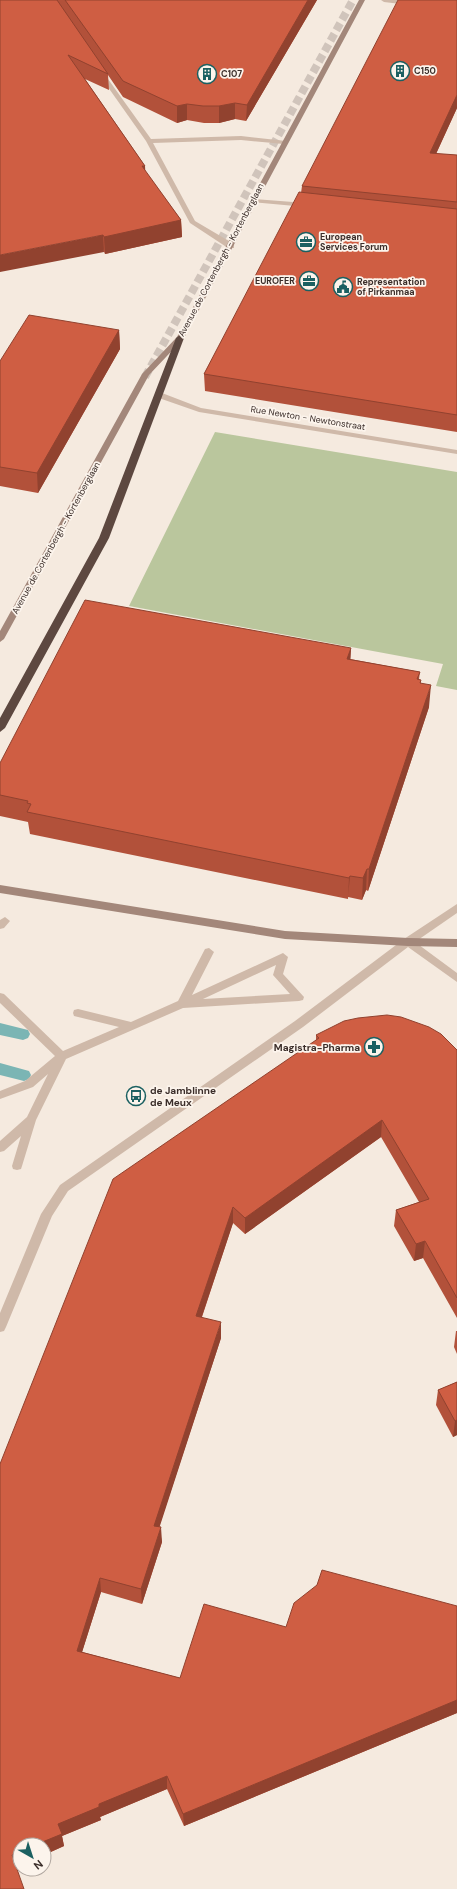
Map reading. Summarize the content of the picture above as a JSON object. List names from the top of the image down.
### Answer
{
  "streets": {
    "main road": ["Avenue de Cortenbergh - Kortenberglaan"],
    "street": ["Rue Newton - Newtonstraat"]
  },
  "places": {
    "building": ["C150", "C107"],
    "office": ["European Services Forum", "EUROFER"],
    "public building": ["Representation of Pirkanmaa"],
    "pharmacy": ["Magistra-Pharma"],
    "bus stop": ["de Jamblinne de Meux"]
  },
  "north": "bottom right"
}
